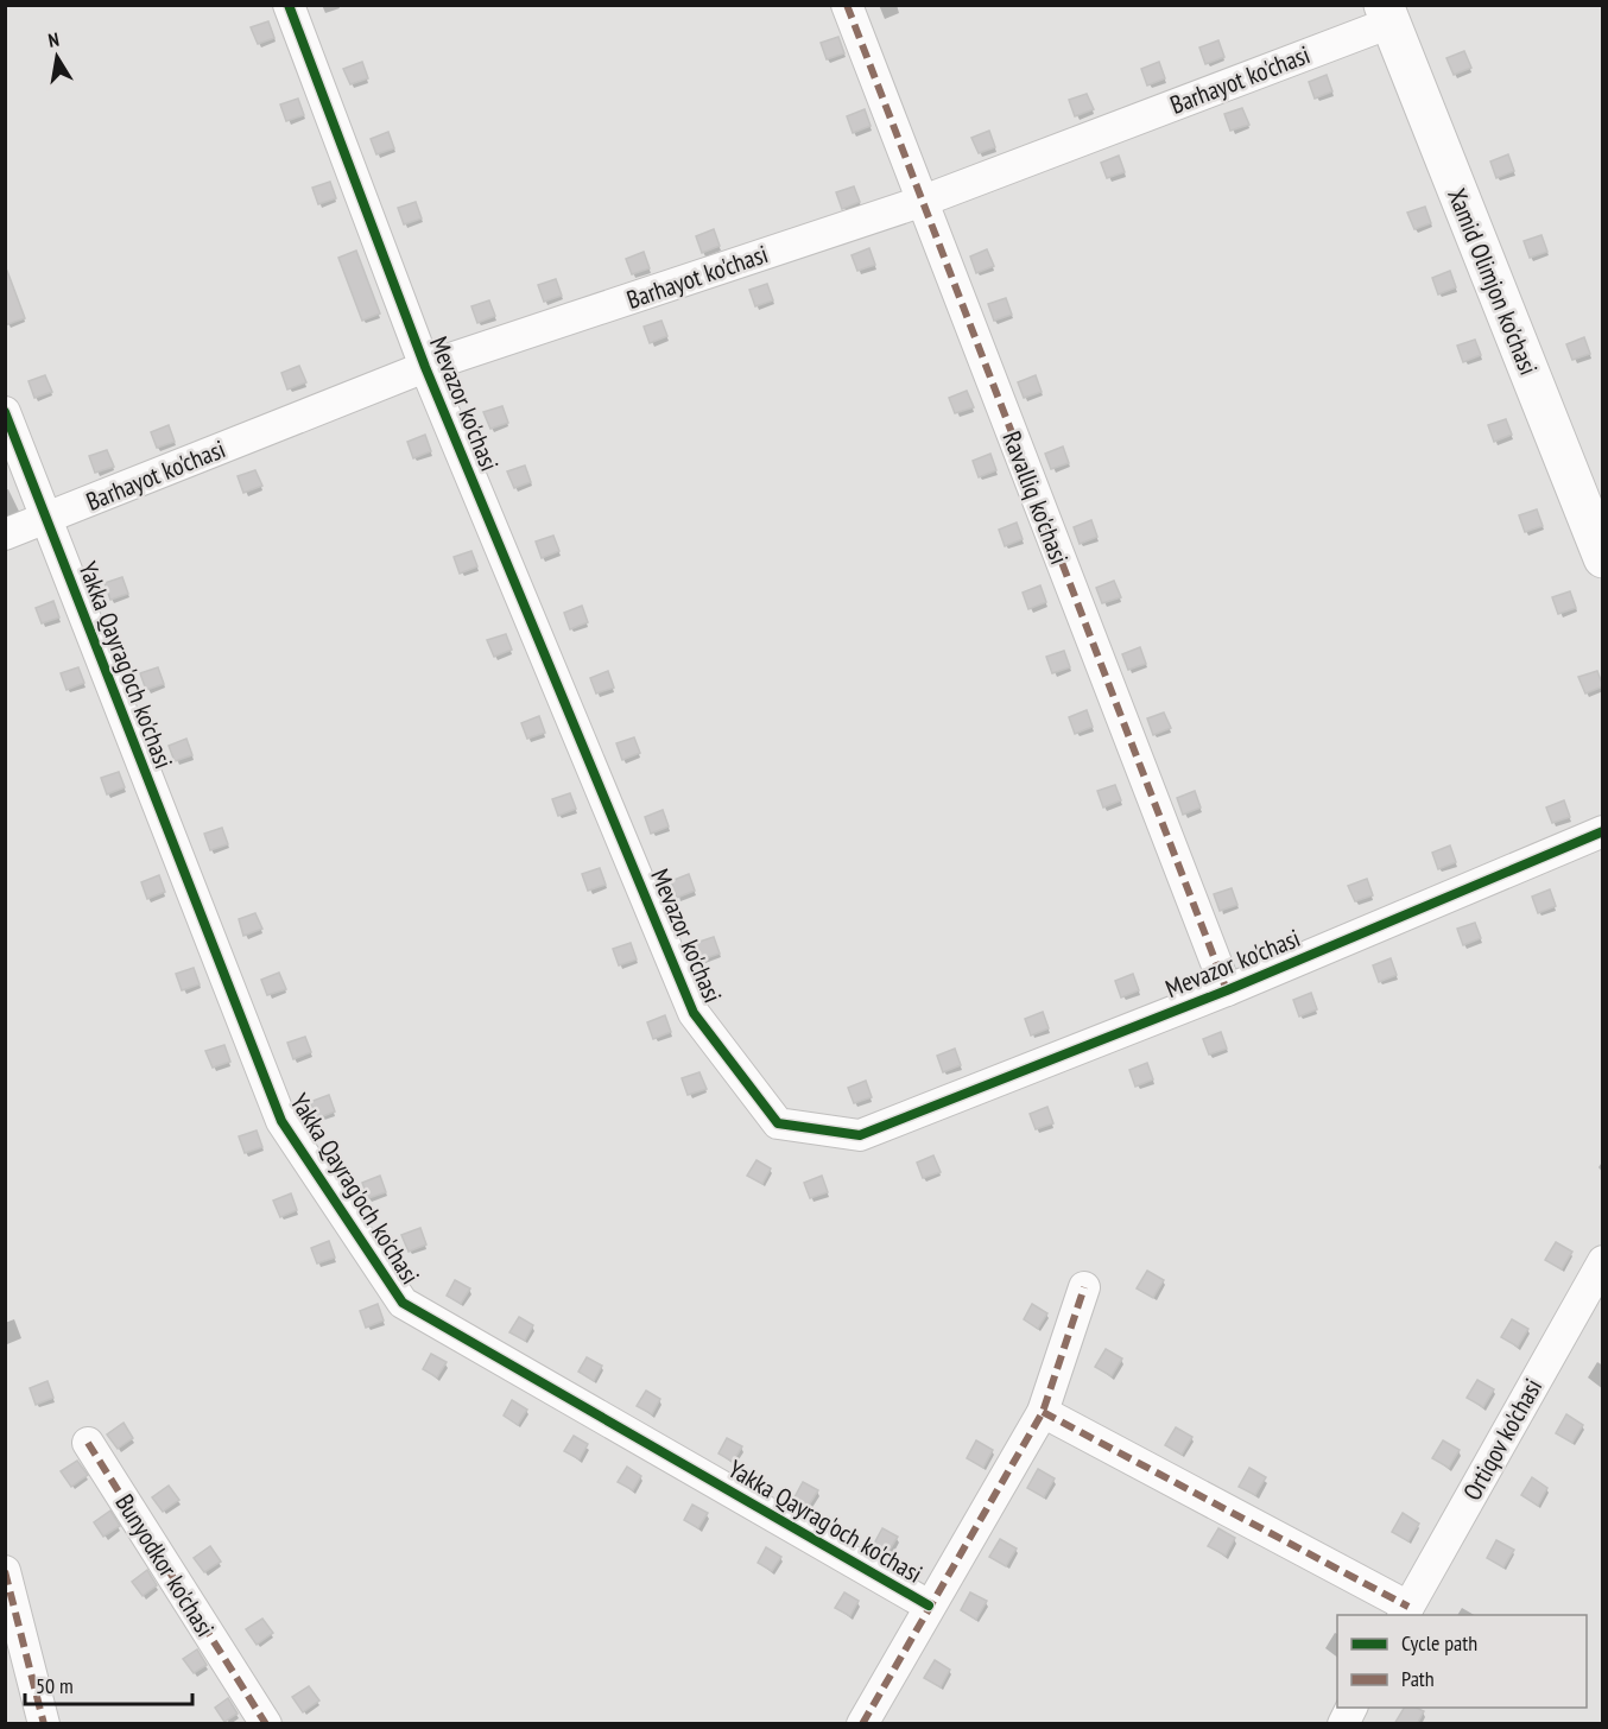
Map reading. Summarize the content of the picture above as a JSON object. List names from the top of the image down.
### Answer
{
  "streets": {
    "main road": ["Xamid Olimjon ko'chasi"],
    "street": [
      "Barhayot ko'chasi",
      "Mevazor ko'chasi",
      "Ravalliq ko'chasi",
      "Yakka Qayrag'och ko'chasi",
      "Ortiqov ko'chasi",
      "Bunyodkor ko'chasi"
    ]
  },
  "crossings": [
    ["Barhayot ko'chasi", "Xamid Olimjon ko'chasi"],
    ["Barhayot ko'chasi", "Mevazor ko'chasi"],
    ["Barhayot ko'chasi", "Ravalliq ko'chasi"],
    ["Barhayot ko'chasi", "Yakka Qayrag'och ko'chasi"],
    ["Mevazor ko'chasi", "Ravalliq ko'chasi"]
  ],
  "legend": ["Cycle path", "Path"],
  "scale_bar": "50 m",
  "north": "top"
}
